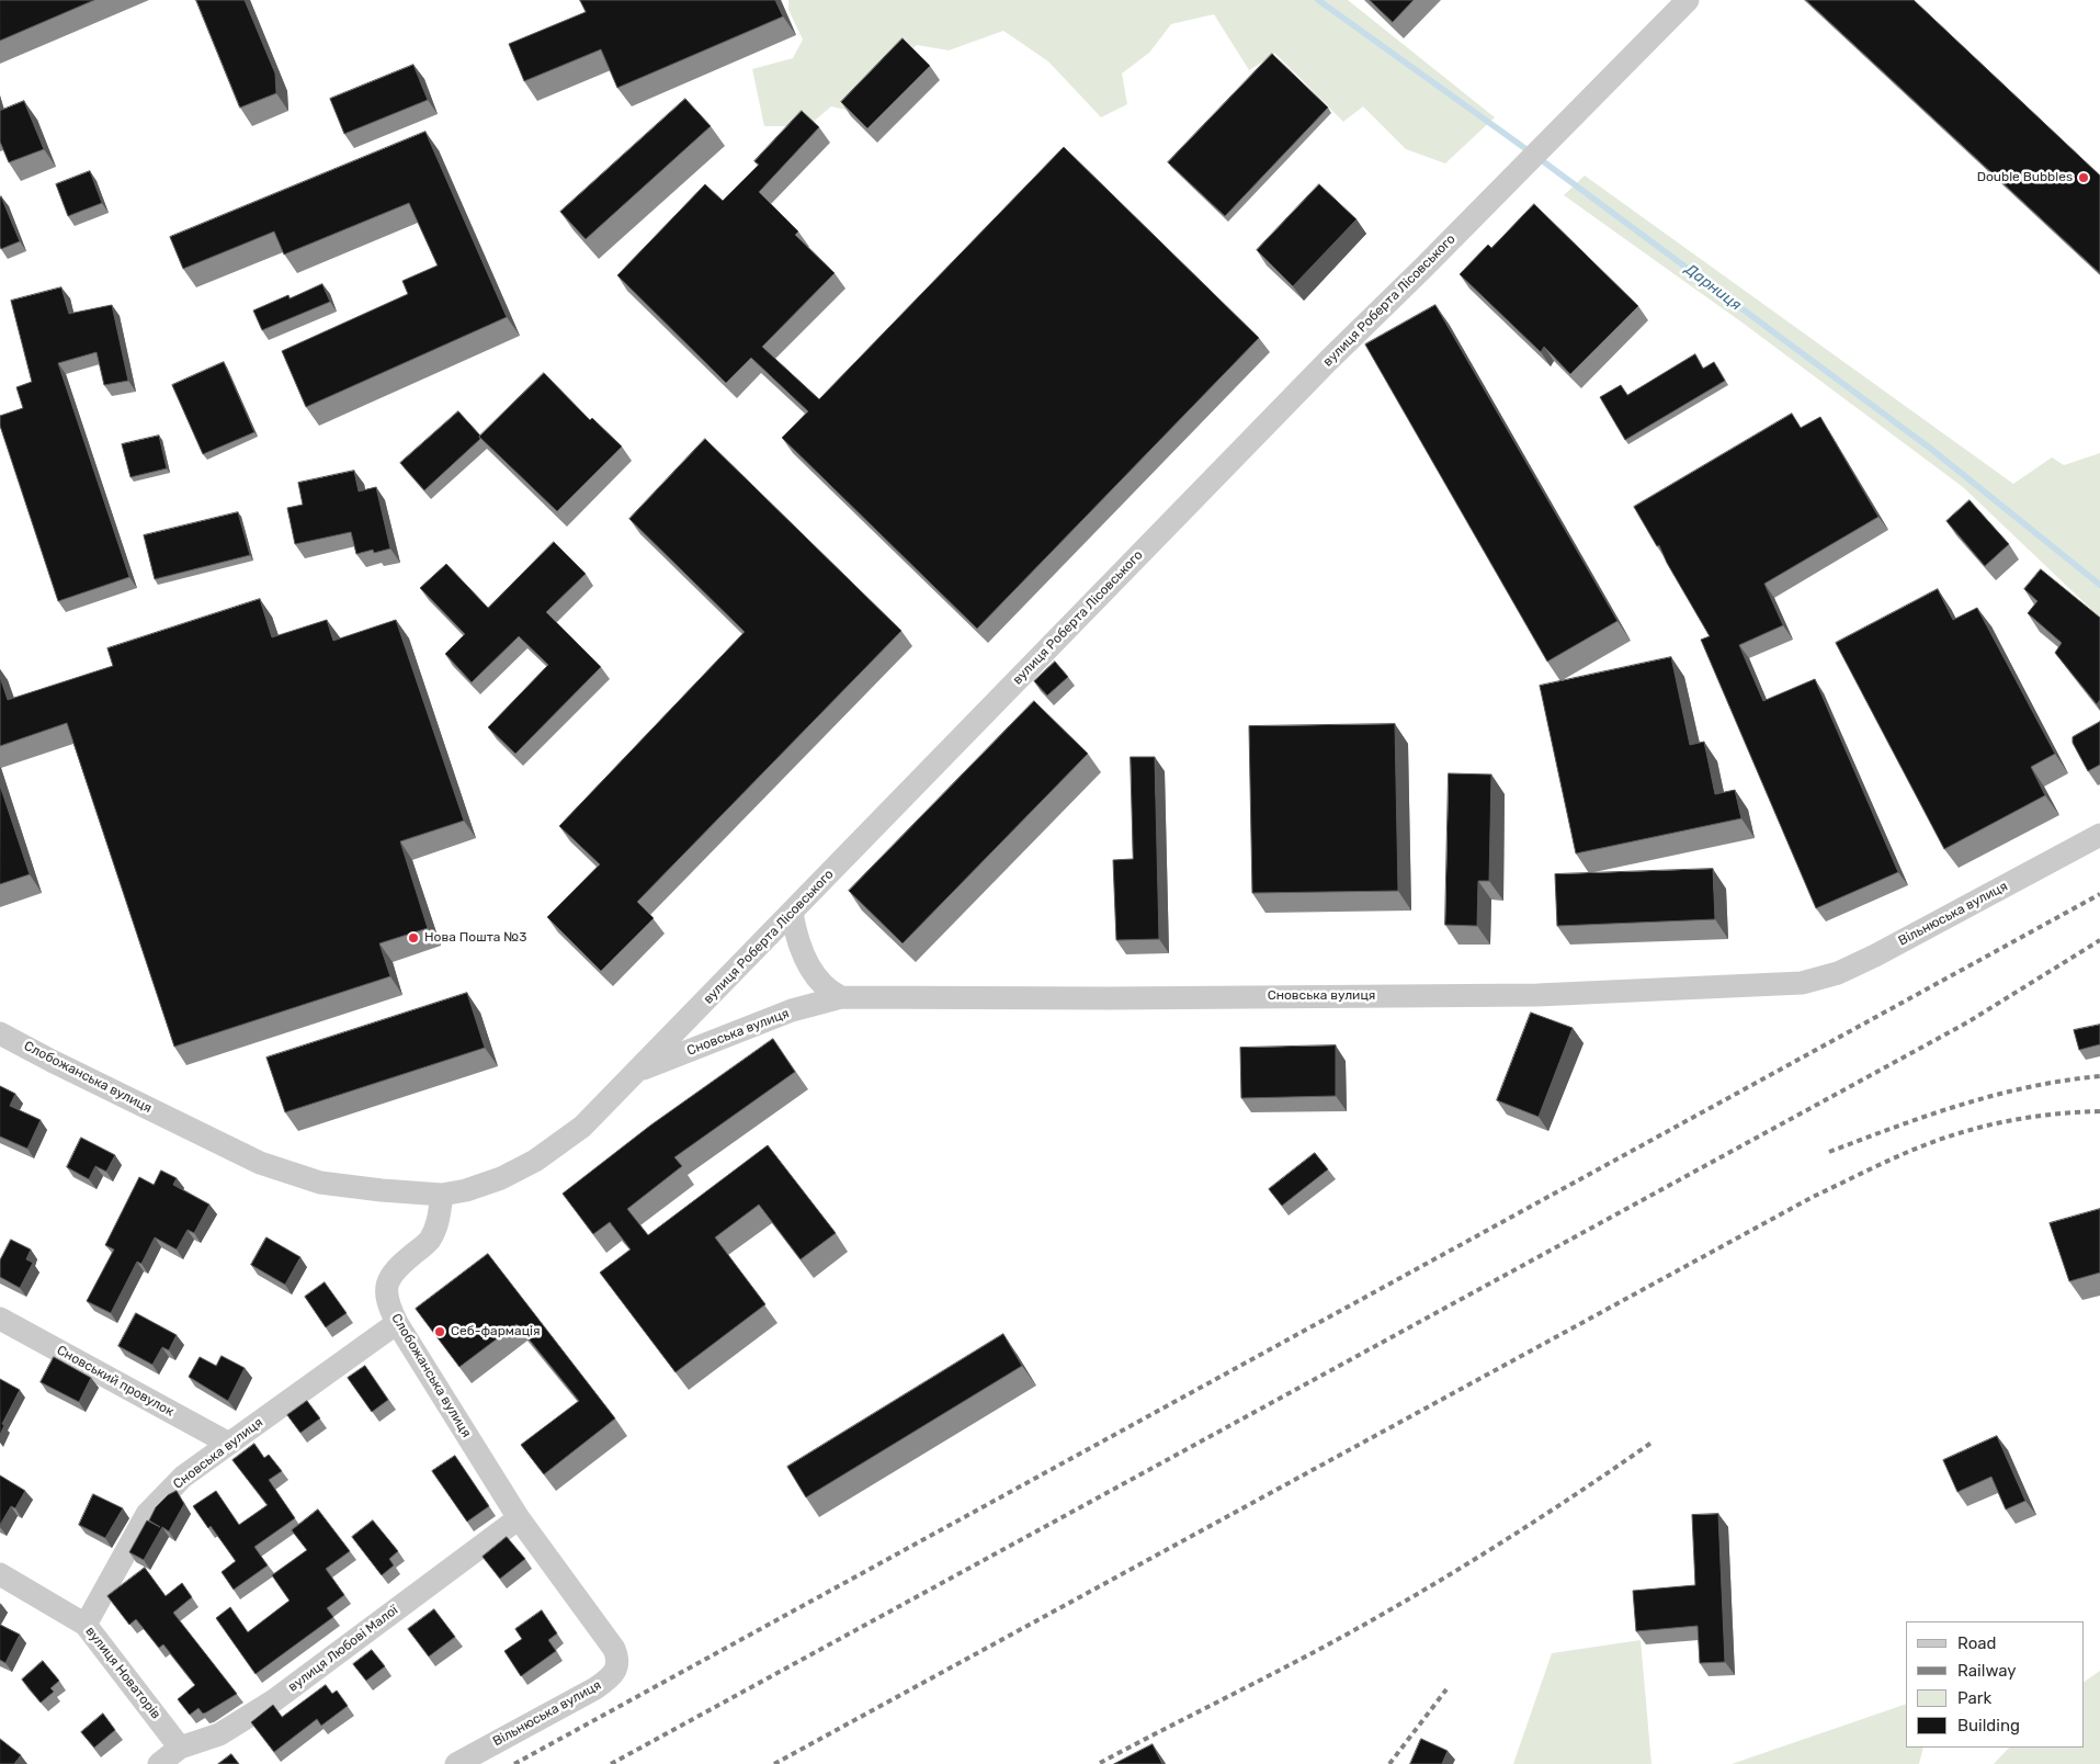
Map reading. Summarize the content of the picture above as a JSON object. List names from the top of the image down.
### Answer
{
  "streets": {
    "street": [
      "вулиця Роберта Лісовського",
      "Вільнюська вулиця",
      "Сновська вулиця",
      "Слобожанська вулиця",
      "Сновський провулок",
      "вулиця Любові Малої",
      "вулиця Новаторів"
    ]
  },
  "crossings": [
    ["вулиця Роберта Лісовського", "Сновська вулиця"],
    ["вулиця Роберта Лісовського", "Слобожанська вулиця"],
    ["Вільнюська вулиця", "Сновська вулиця"],
    ["Вільнюська вулиця", "Слобожанська вулиця"],
    ["Сновська вулиця", "Слобожанська вулиця"],
    ["Сновська вулиця", "Сновський провулок"],
    ["Сновська вулиця", "вулиця Новаторів"],
    ["Слобожанська вулиця", "вулиця Любові Малої"],
    ["вулиця Любові Малої", "вулиця Новаторів"]
  ],
  "water": ["Дарниця"],
  "places": ["Double Bubbles", "Нова Пошта №3", "Себ-фармація"],
  "legend": [
    "Road",
    "Railway",
    "Park",
    "Building"
  ]
}
